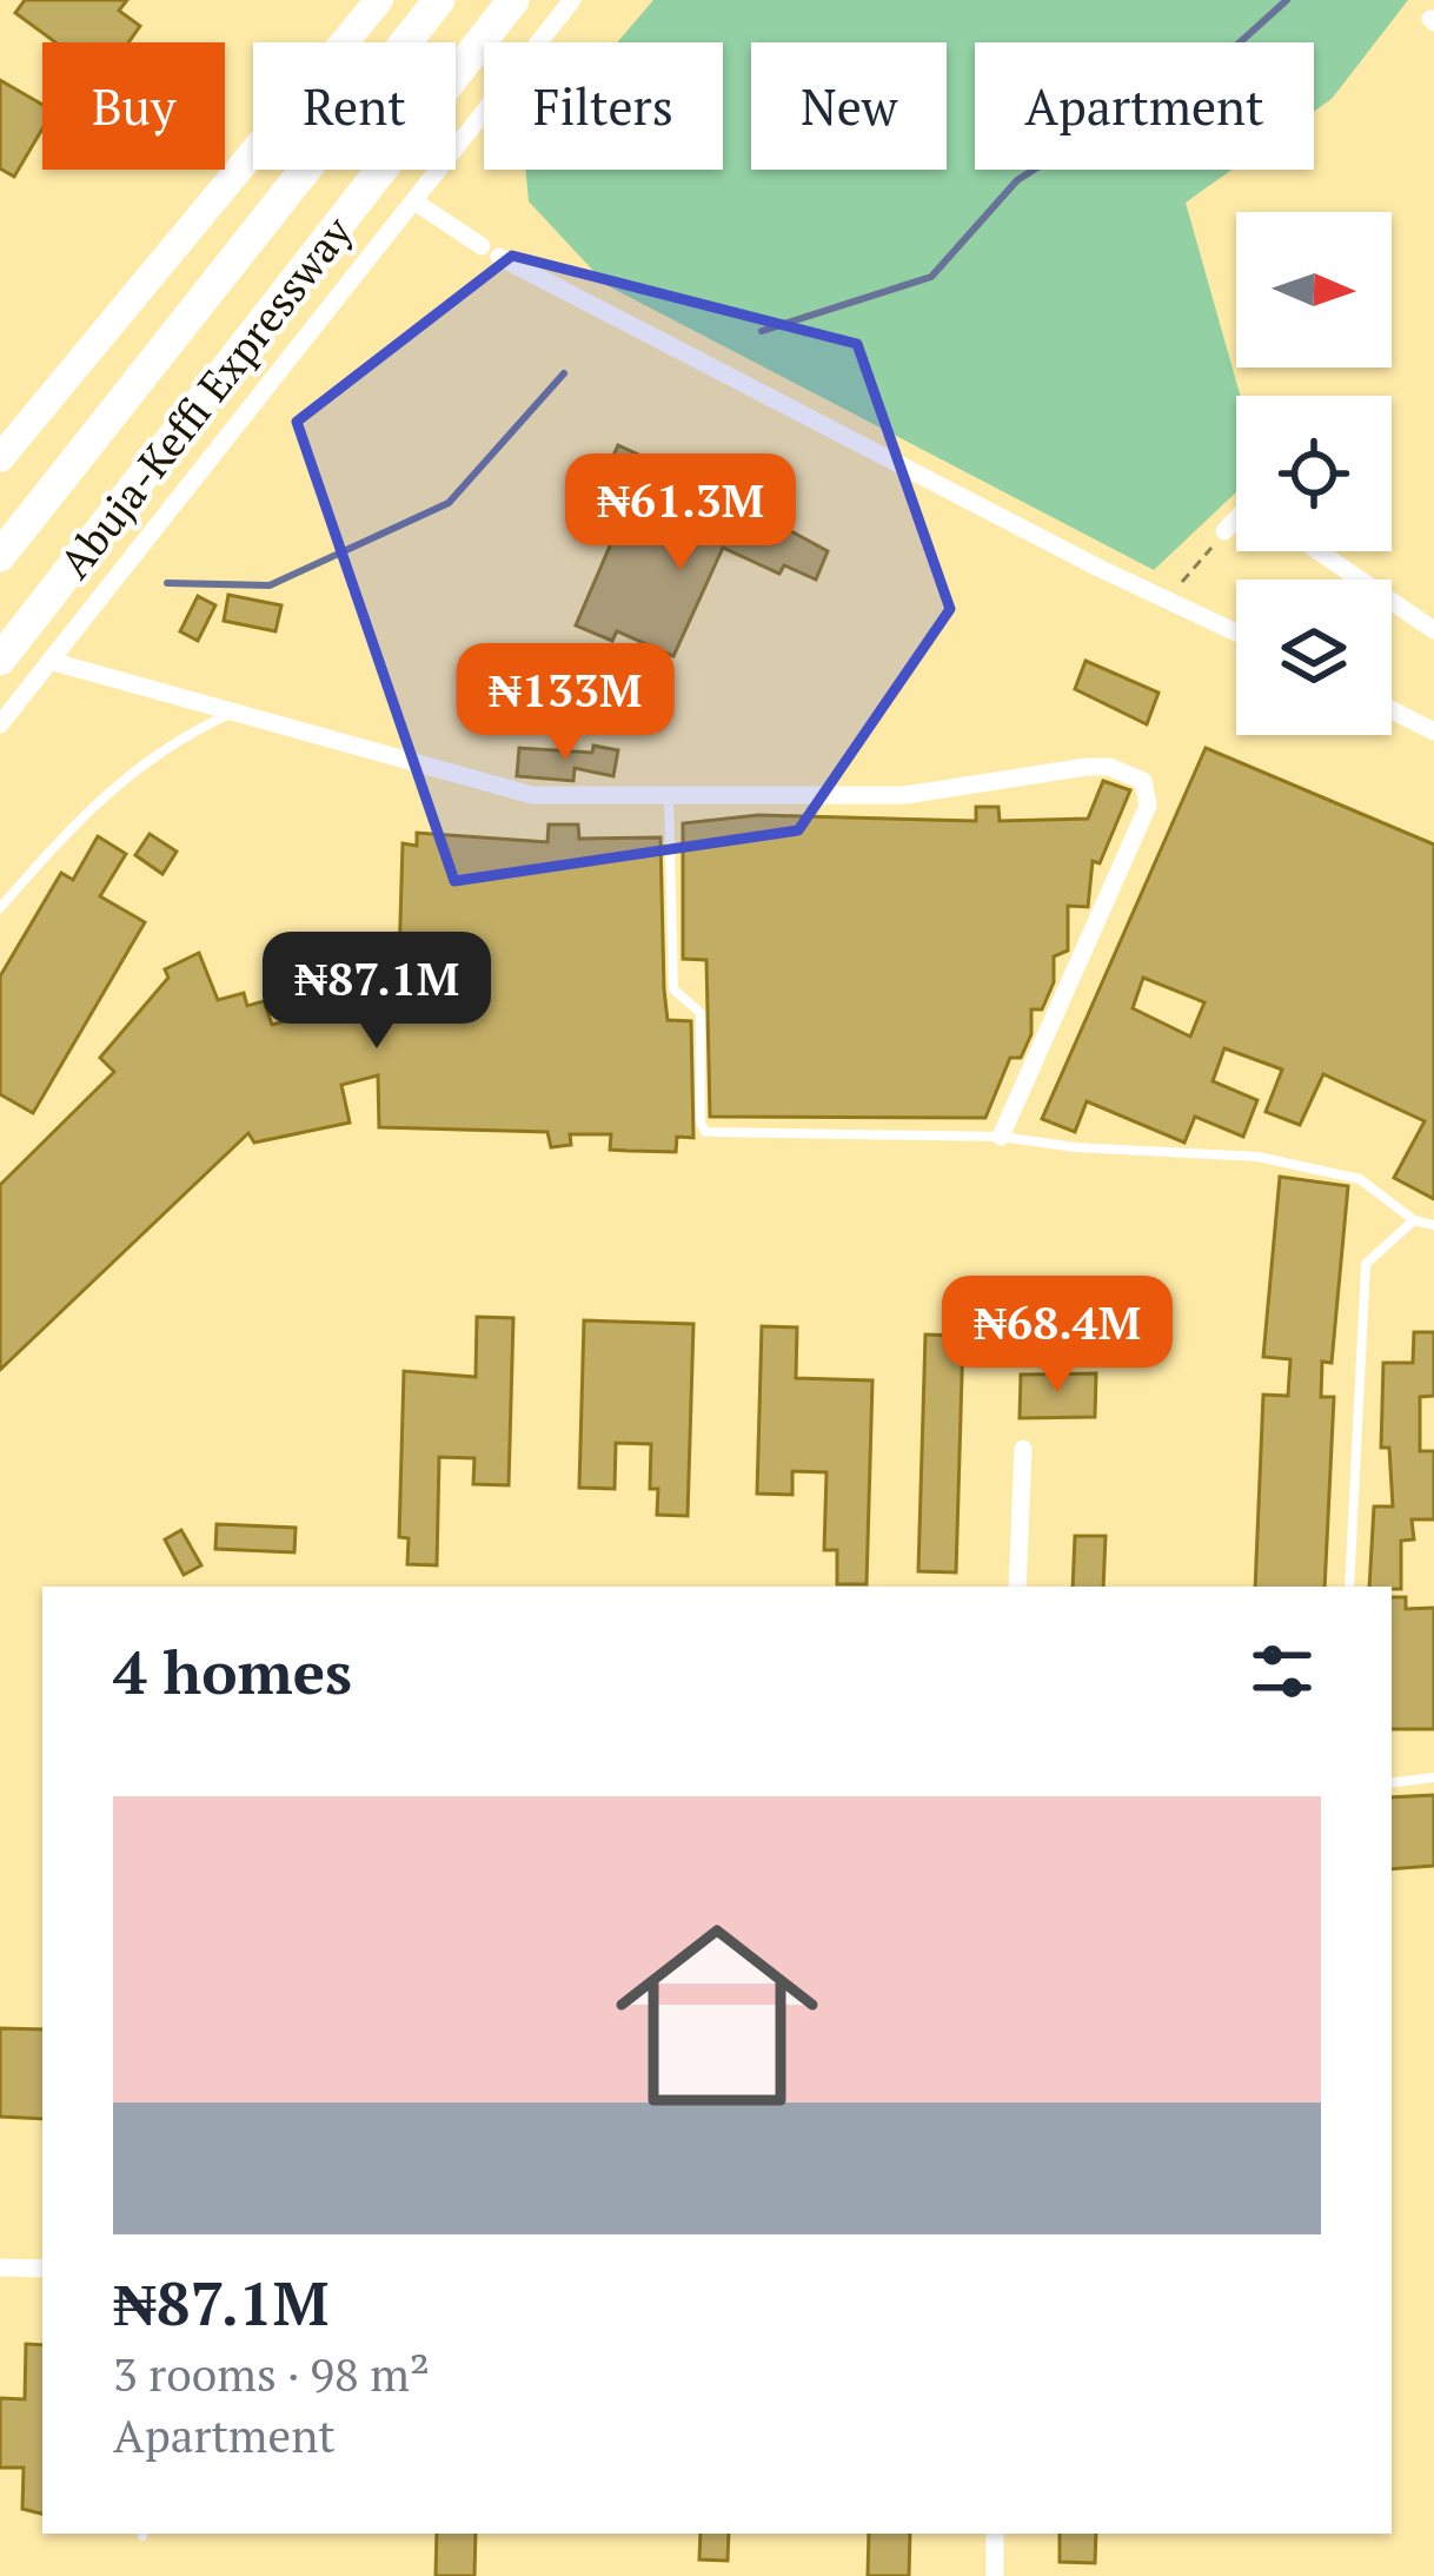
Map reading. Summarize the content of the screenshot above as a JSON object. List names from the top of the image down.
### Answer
{
  "streets": {
    "highway": ["Abuja-Keffi Expressway"]
  },
  "north": "right",
  "page": {
    "chip": [
      "Buy",
      "Rent",
      "Filters",
      "New",
      "Apartment"
    ],
    "price": [
      "₦61.3M",
      "₦133M",
      "₦87.1M",
      "₦68.4M"
    ],
    "heading": "4 homes",
    "list": [
      {
        "name": "₦87.1M",
        "note": "3 rooms · 98 m² · Apartment"
      }
    ]
  }
}
